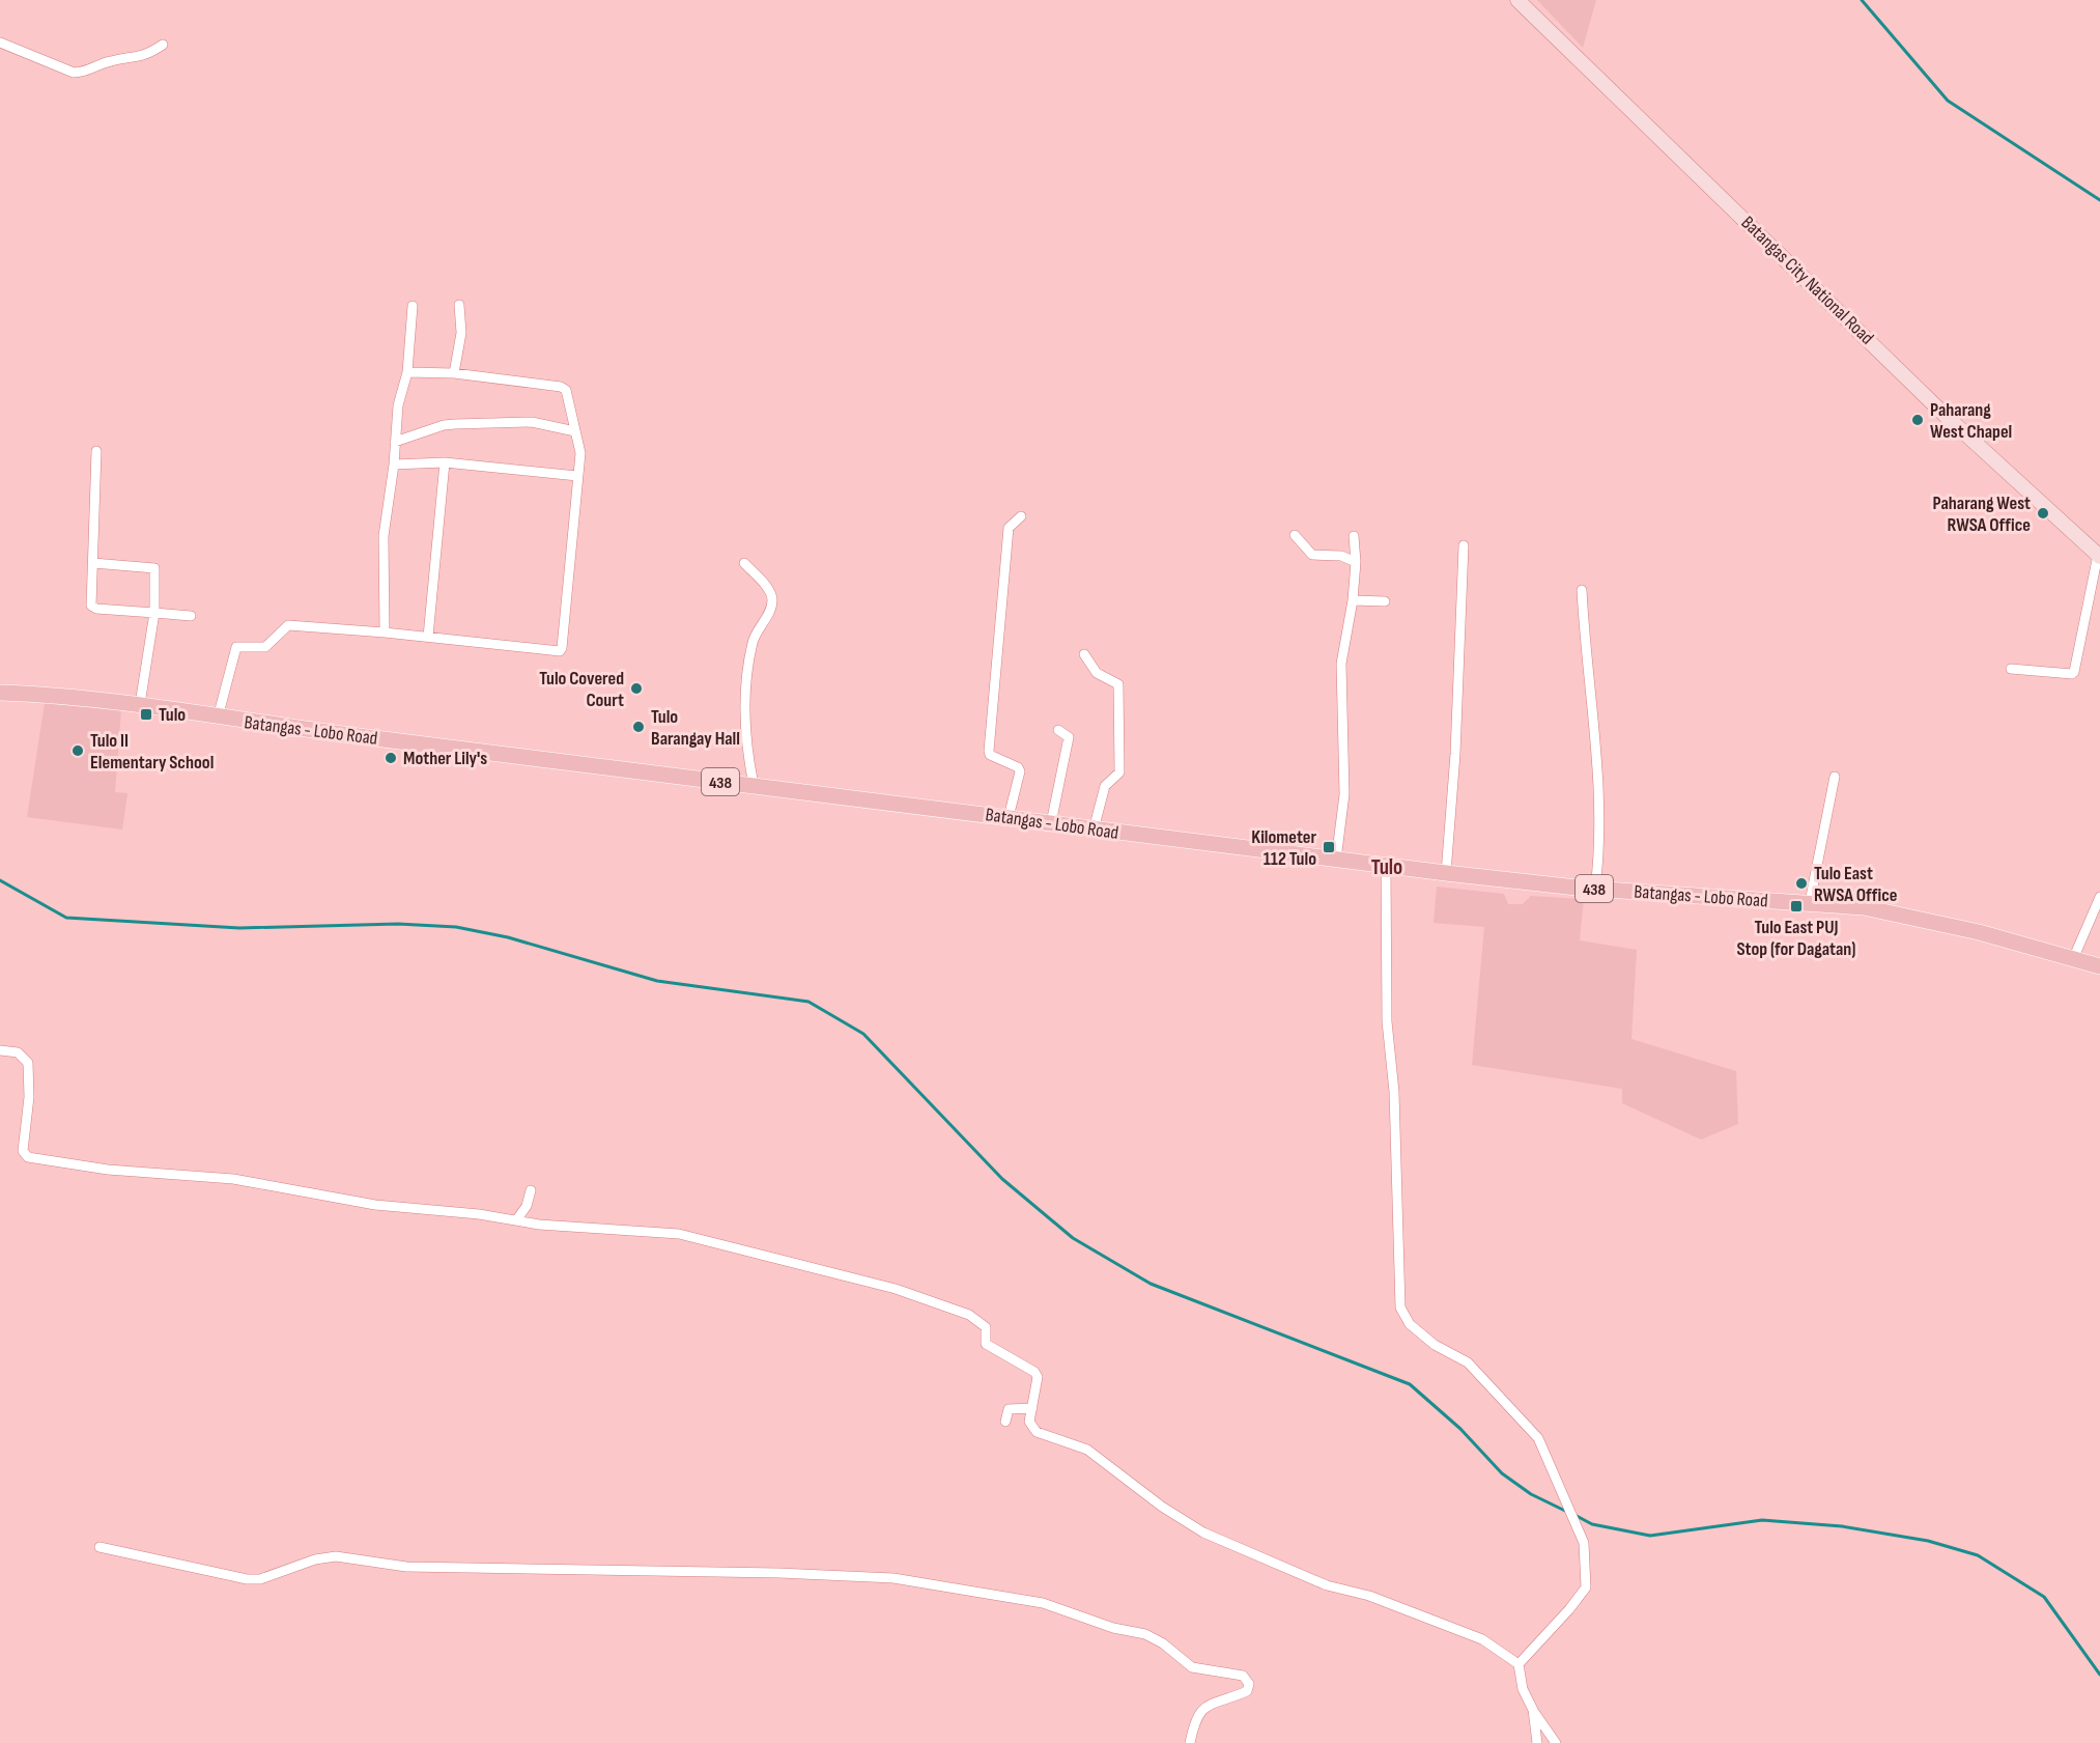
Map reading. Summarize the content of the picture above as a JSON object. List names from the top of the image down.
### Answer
{
  "streets": {
    "main road": ["Batangas - Lobo Road", "438"],
    "street": ["Batangas City National Road"]
  },
  "districts": ["Tulo"],
  "places": {
    "other": [
      "Paharang West Chapel",
      "Paharang West RWSA Office",
      "Tulo Covered Court",
      "Tulo Barangay Hall",
      "Tulo II Elementary School",
      "Mother Lily's",
      "Tulo East RWSA Office"
    ],
    "transit": ["Tulo", "Kilometer 112 Tulo", "Tulo East PUJ Stop (for Dagatan)"]
  }
}
